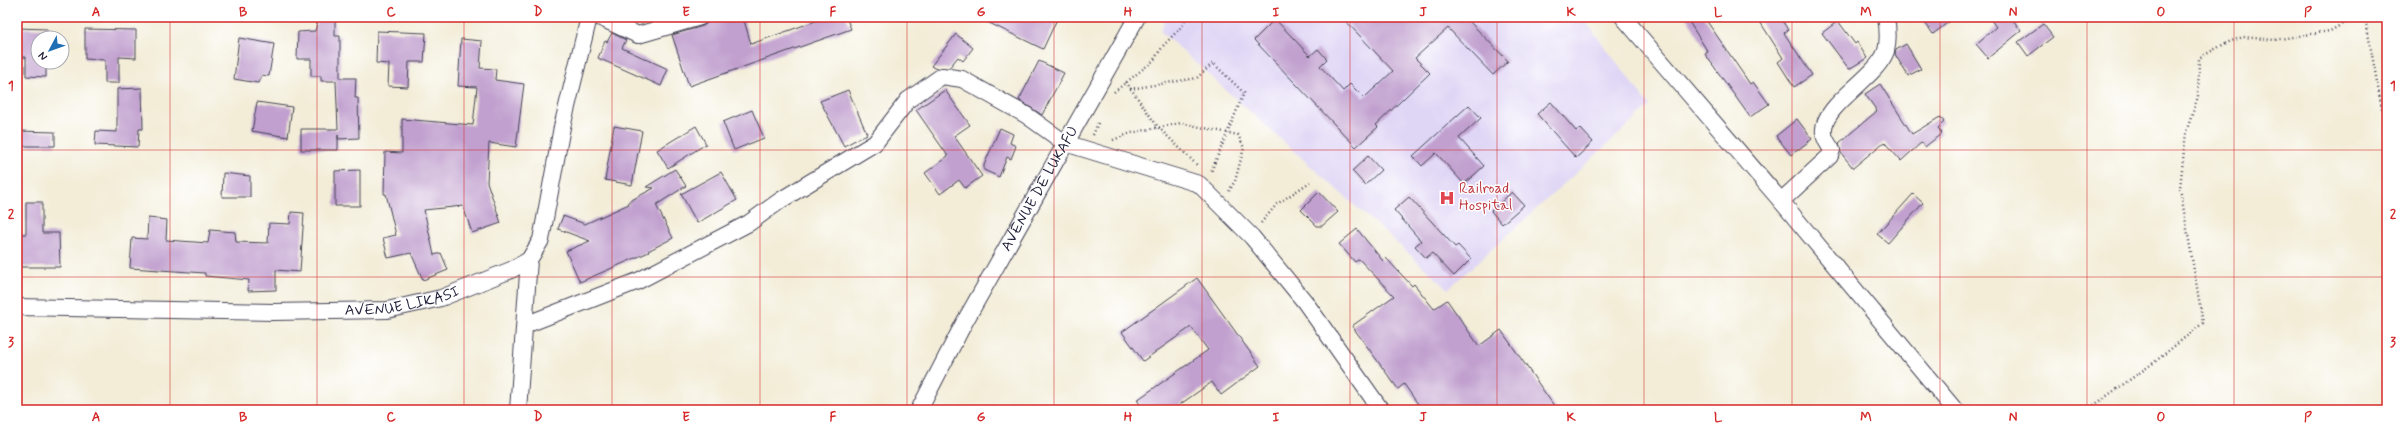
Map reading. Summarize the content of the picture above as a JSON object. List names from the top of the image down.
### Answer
{
  "streets": {
    "street": ["AVENUE DE LUKAFU", "AVENUE LIKASI"]
  },
  "places": {
    "hospital": ["Railroad Hospital"]
  },
  "north": "bottom left",
  "grid": {
    "columns": [
      "A",
      "B",
      "C",
      "D",
      "E",
      "F",
      "G",
      "H",
      "I",
      "J",
      "K",
      "L",
      "M",
      "N",
      "O",
      "P"
    ],
    "rows": ["1", "2", "3"]
  }
}
